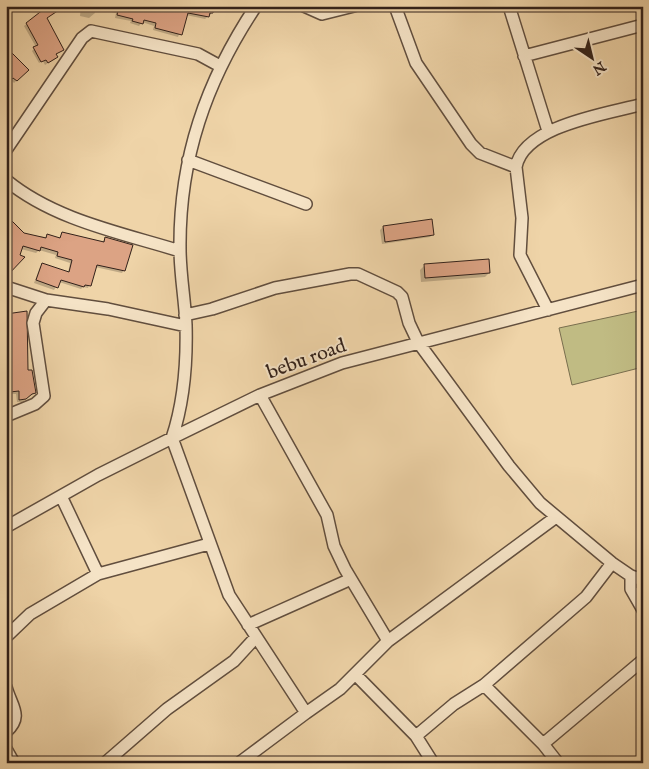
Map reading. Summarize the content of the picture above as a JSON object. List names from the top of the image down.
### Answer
{
  "streets": {
    "street": ["bebu road"]
  },
  "north": "bottom right"
}
